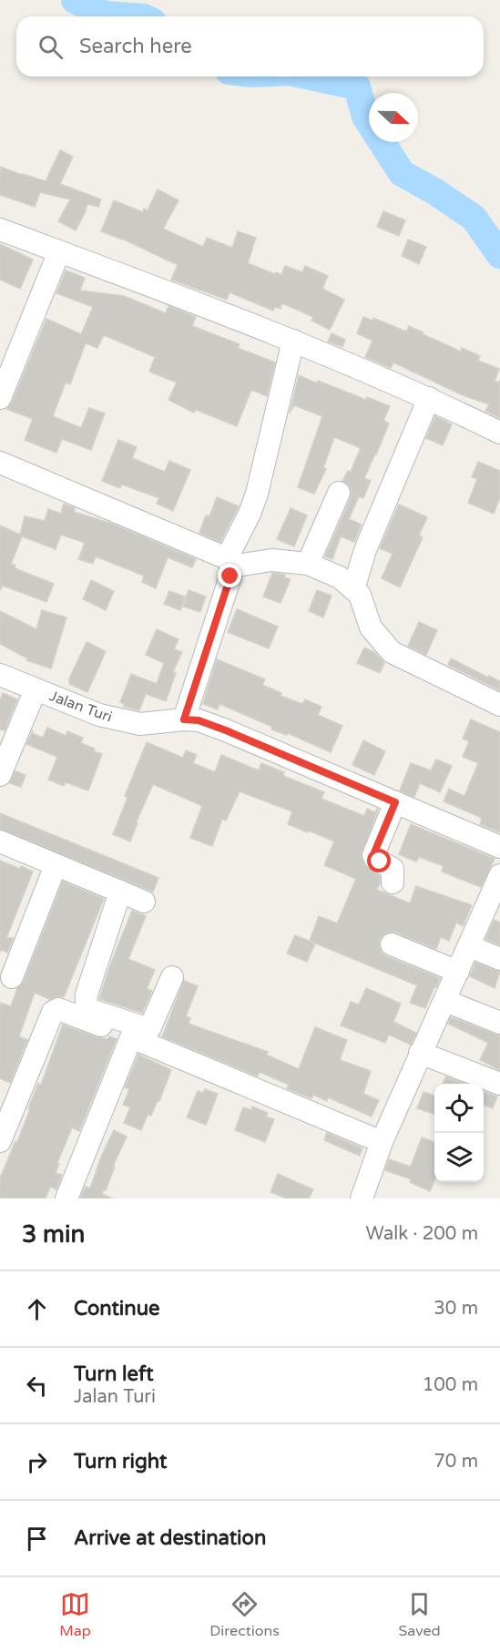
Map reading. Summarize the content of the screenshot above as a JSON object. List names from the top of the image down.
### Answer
{
  "streets": {
    "street": ["Jalan Turi"]
  },
  "north": "right",
  "page": {
    "search": "Search here",
    "heading": ["3 min", "Walk · 200 m"],
    "list": [
      ["Continue", "30 m"],
      ["Turn left", "Jalan Turi", "100 m"],
      ["Turn right", "70 m"],
      "Arrive at destination"
    ],
    "nav": ["Map", "Directions", "Saved"]
  }
}
